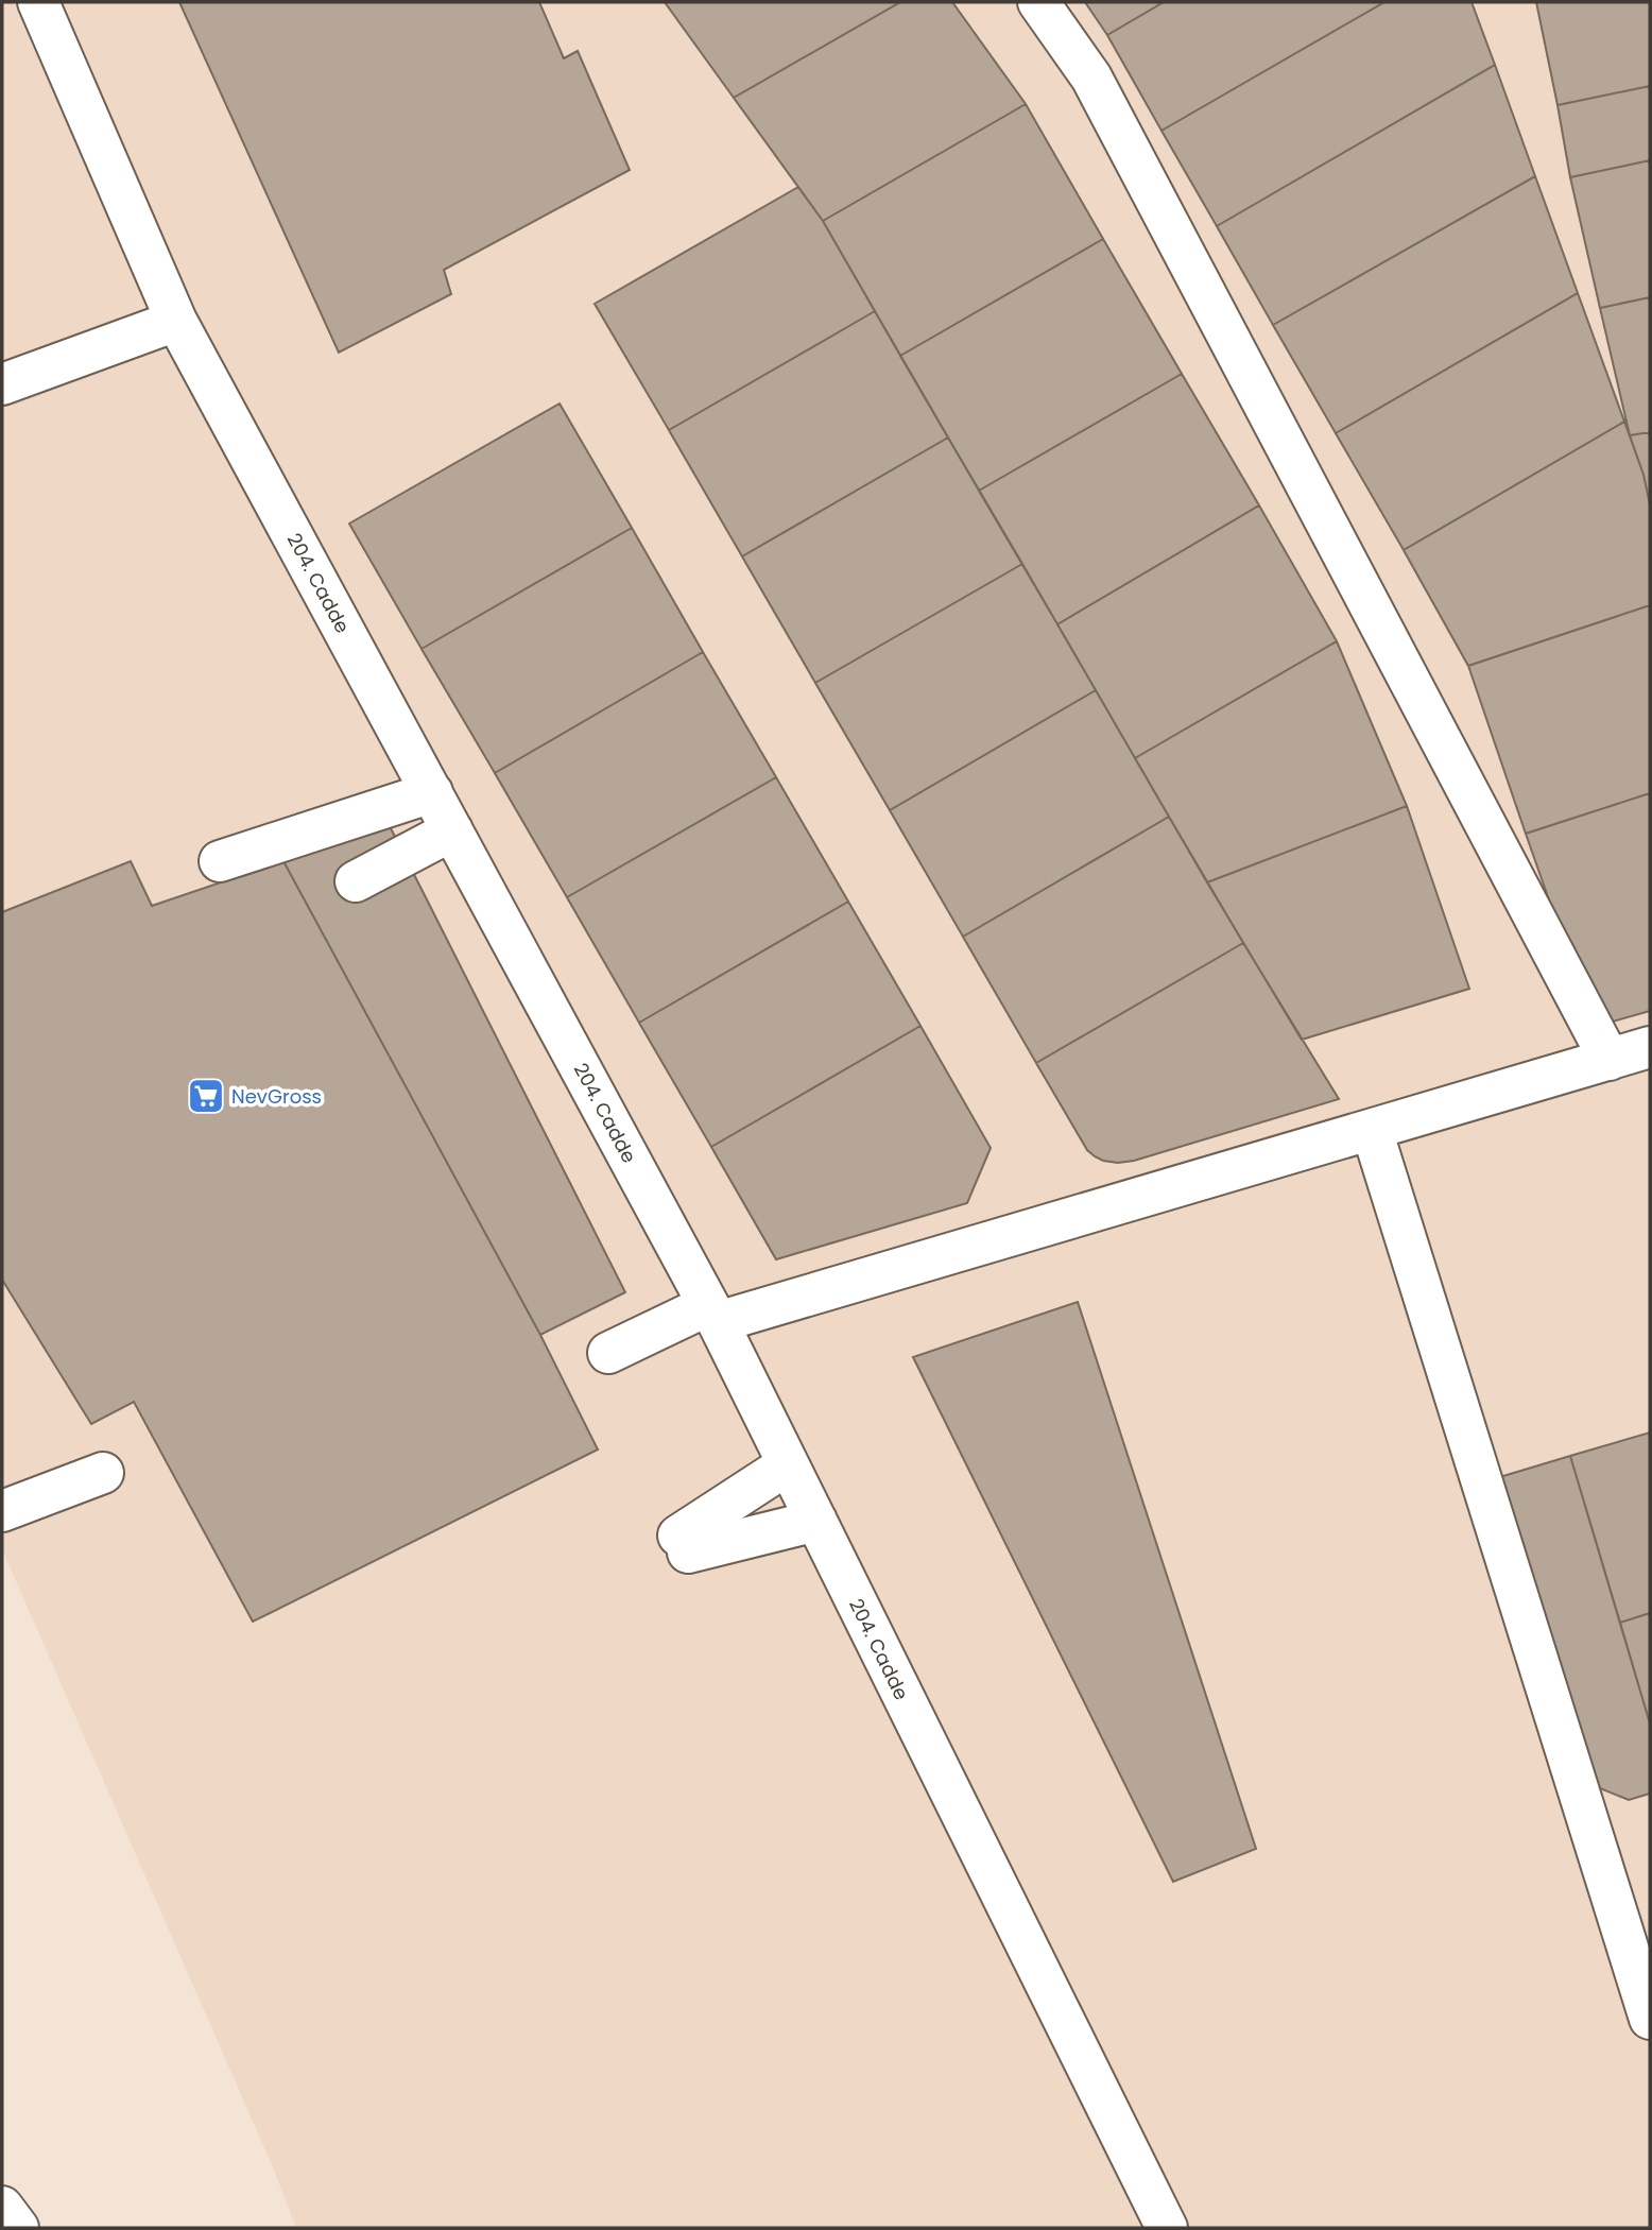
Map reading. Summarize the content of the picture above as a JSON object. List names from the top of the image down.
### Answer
{
  "streets": {
    "street": ["204. Cadde"]
  },
  "places": {
    "supermarket": ["NevGross"]
  }
}
